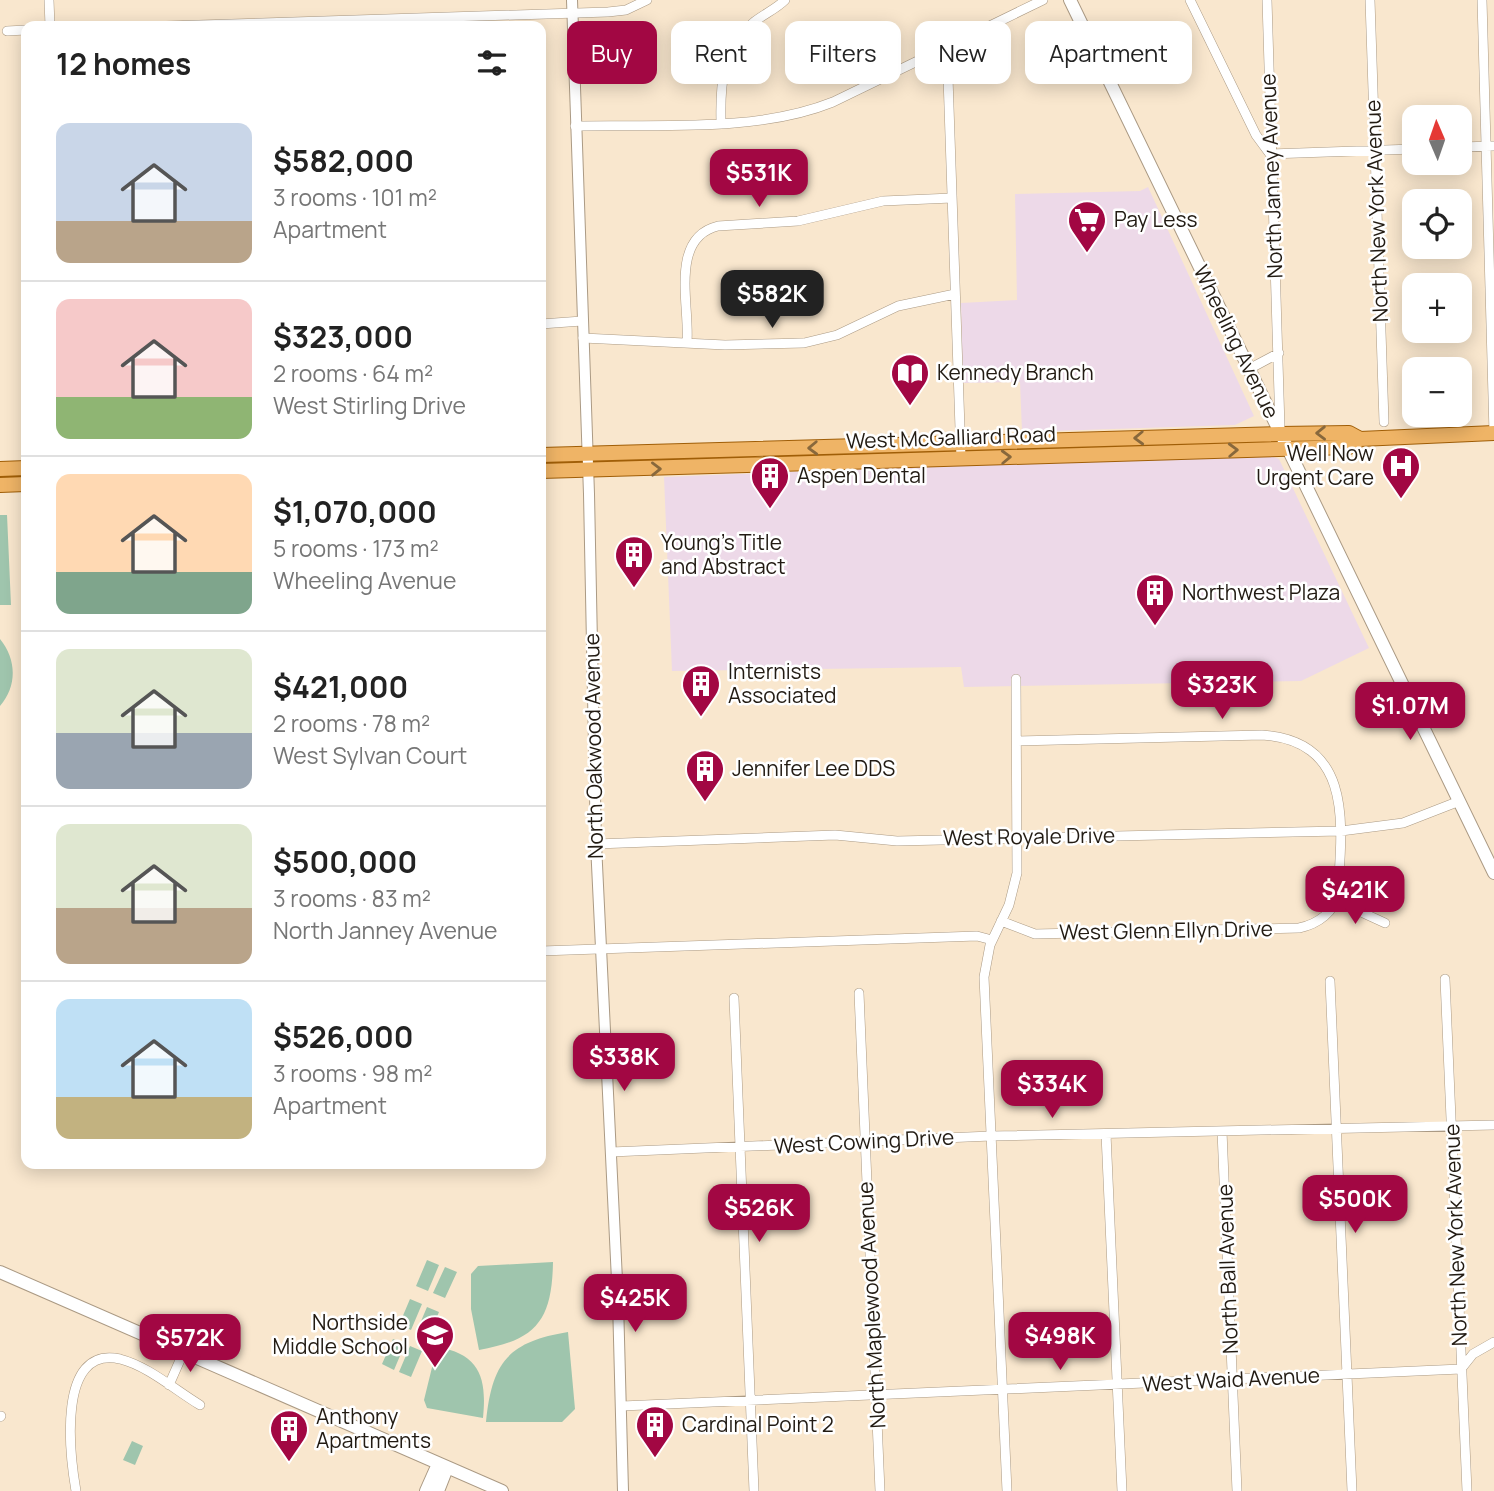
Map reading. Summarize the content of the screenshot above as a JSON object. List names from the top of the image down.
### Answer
{
  "streets": {
    "main road": ["Wheeling Avenue", "West McGalliard Road"],
    "street": [
      "North Janney Avenue",
      "North New York Avenue",
      "North Oakwood Avenue",
      "West Royale Drive",
      "West Glenn Ellyn Drive",
      "West Cowing Drive",
      "North Ball Avenue",
      "North Maplewood Avenue",
      "West Waid Avenue"
    ]
  },
  "crossings": [
    ["North Janney Avenue", "Wheeling Avenue"],
    ["North Janney Avenue", "West McGalliard Road"],
    ["North New York Avenue", "West Cowing Drive"],
    ["North New York Avenue", "West Waid Avenue"],
    ["Wheeling Avenue", "West McGalliard Road"],
    ["Wheeling Avenue", "West Royale Drive"],
    ["West McGalliard Road", "North Oakwood Avenue"],
    ["North Oakwood Avenue", "West Royale Drive"],
    ["North Oakwood Avenue", "West Cowing Drive"],
    ["North Oakwood Avenue", "West Waid Avenue"],
    ["West Cowing Drive", "North Ball Avenue"],
    ["West Cowing Drive", "North Maplewood Avenue"],
    ["North Ball Avenue", "West Waid Avenue"],
    ["North Maplewood Avenue", "West Waid Avenue"]
  ],
  "places": {
    "supermarket": ["Pay Less"],
    "library": ["Kennedy Branch"],
    "hospital": ["Well Now Urgent Care"],
    "building": [
      "Aspen Dental",
      "Young's Title and Abstract",
      "Northwest Plaza",
      "Internists Associated",
      "Jennifer Lee DDS",
      "Cardinal Point 2",
      "Anthony Apartments"
    ],
    "school or university": ["Northside Middle School"]
  },
  "north": "top",
  "page": {
    "chip": [
      "Buy",
      "Rent",
      "Filters",
      "New",
      "Apartment"
    ],
    "heading": "12 homes",
    "map_buttons": ["+", "−"],
    "list": [
      {
        "name": "$582,000",
        "note": "3 rooms · 101 m² · Apartment"
      },
      {
        "name": "$323,000",
        "note": "2 rooms · 64 m² · West Stirling Drive"
      },
      {
        "name": "$1,070,000",
        "note": "5 rooms · 173 m² · Wheeling Avenue"
      },
      {
        "name": "$421,000",
        "note": "2 rooms · 78 m² · West Sylvan Court"
      },
      {
        "name": "$500,000",
        "note": "3 rooms · 83 m² · North Janney Avenue"
      },
      {
        "name": "$526,000",
        "note": "3 rooms · 98 m² · Apartment"
      }
    ],
    "price": [
      "$531K",
      "$582K",
      "$323K",
      "$1.07M",
      "$421K",
      "$338K",
      "$334K",
      "$500K",
      "$526K",
      "$425K",
      "$498K",
      "$572K"
    ]
  }
}
